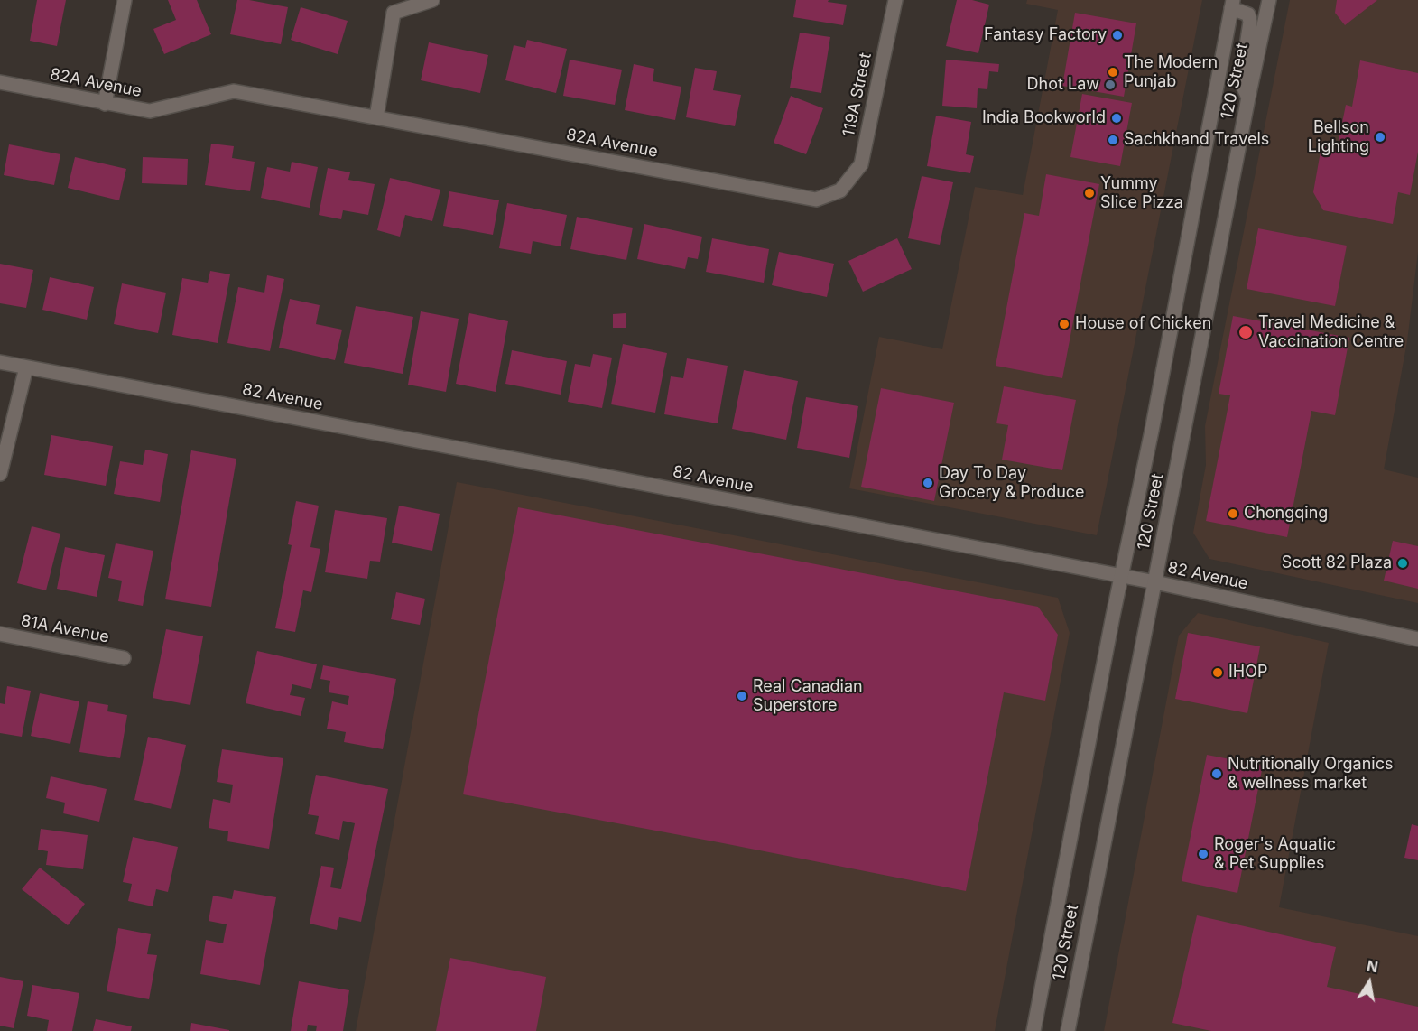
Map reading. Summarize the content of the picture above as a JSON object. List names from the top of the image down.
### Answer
{
  "streets": {
    "street": [
      "120 Street",
      "82A Avenue",
      "119A Street",
      "82 Avenue",
      "81A Avenue"
    ]
  },
  "crossings": [
    ["120 Street", "82 Avenue"],
    ["82A Avenue", "119A Street"]
  ],
  "places": [
    "Fantasy Factory",
    "The Modern Punjab",
    "Dhot Law",
    "India Bookworld",
    "Bellson Lighting",
    "Sachkhand Travels",
    "Yummy Slice Pizza",
    "House of Chicken",
    "Travel Medicine & Vaccination Centre",
    "Day To Day Grocery & Produce",
    "Chongqing",
    "Scott 82 Plaza",
    "IHOP",
    "Real Canadian Superstore",
    "Nutritionally Organics & wellness market",
    "Roger's Aquatic & Pet Supplies"
  ],
  "north": "top"
}
